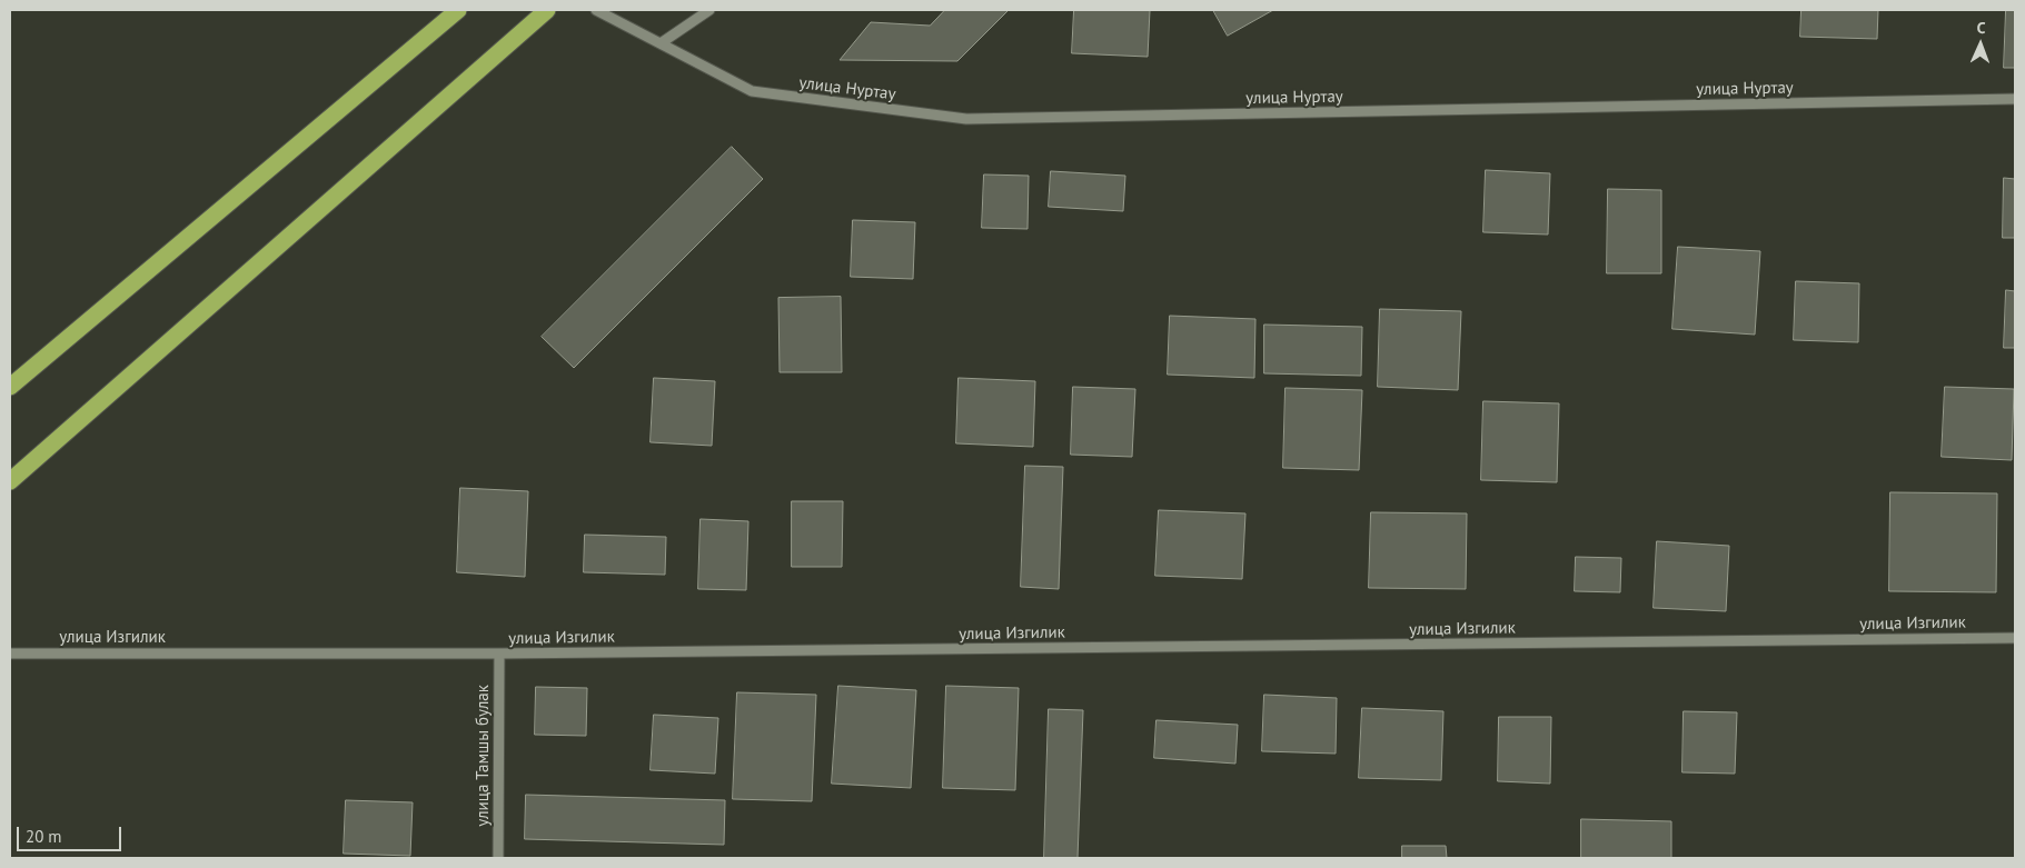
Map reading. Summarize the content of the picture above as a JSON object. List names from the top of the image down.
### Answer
{
  "streets": {
    "street": ["улица Нуртау", "улица Изгилик", "улица Тамшы булак"]
  },
  "crossings": [
    ["улица Изгилик", "улица Тамшы булак"]
  ],
  "scale_bar": "20 m",
  "north": "top"
}
